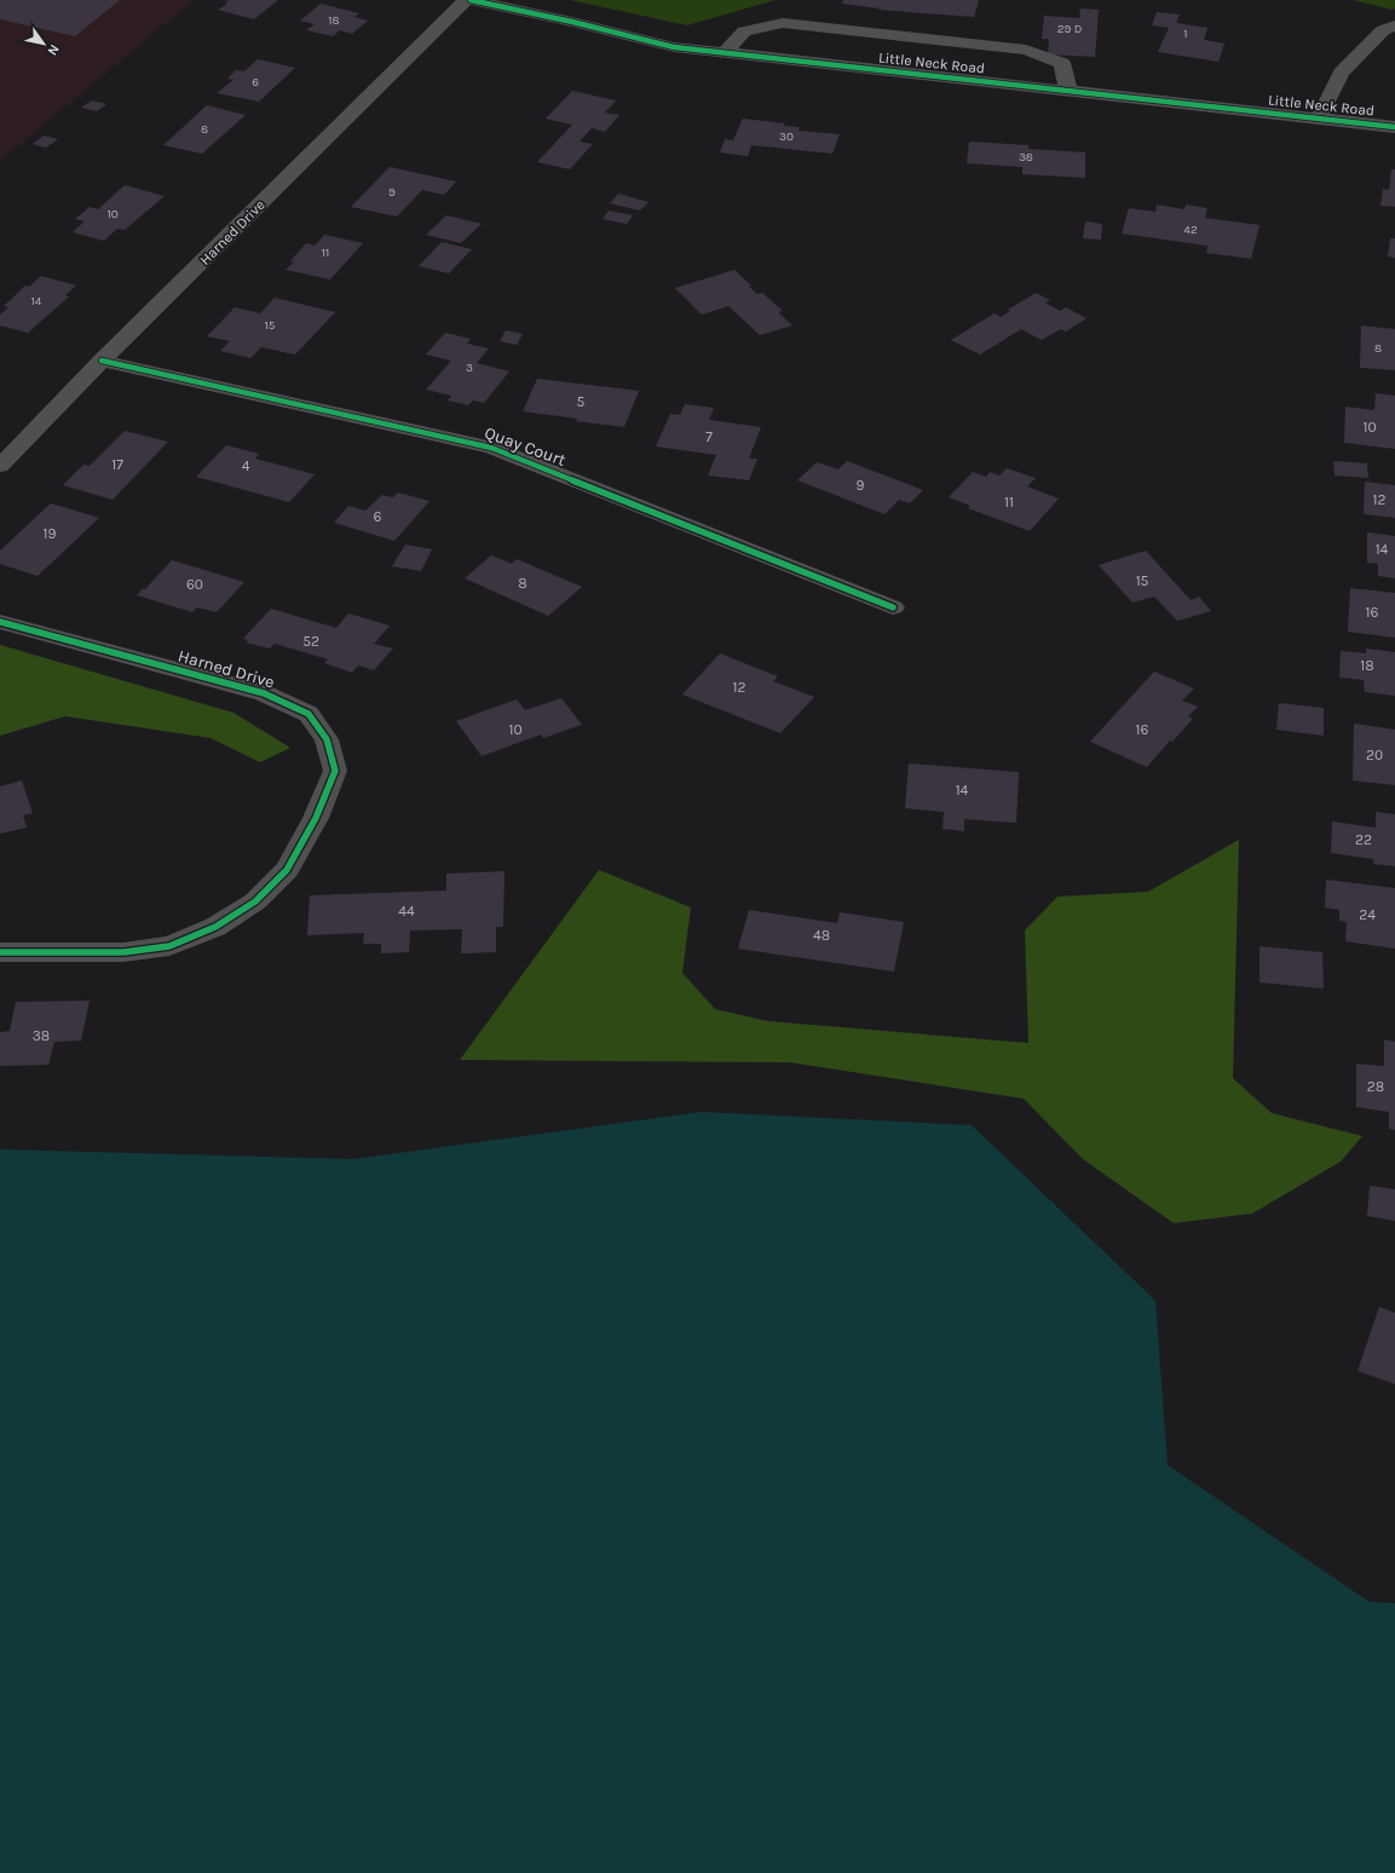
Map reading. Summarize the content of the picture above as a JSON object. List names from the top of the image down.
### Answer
{
  "streets": {
    "street": ["Little Neck Road", "Harned Drive", "Quay Court"]
  },
  "crossings": [
    ["Harned Drive", "Quay Court"]
  ],
  "house_numbers": [
    "18",
    "29 D",
    "1",
    "6",
    "8",
    "30",
    "38",
    "9",
    "10",
    "42",
    "11",
    "14",
    "15",
    "8",
    "3",
    "5",
    "10",
    "7",
    "17",
    "4",
    "9",
    "12",
    "11",
    "6",
    "19",
    "14",
    "15",
    "8",
    "60",
    "16",
    "52",
    "18",
    "12",
    "10",
    "16",
    "20",
    "14",
    "22",
    "44",
    "24",
    "48",
    "38",
    "28"
  ],
  "north": "bottom right"
}
